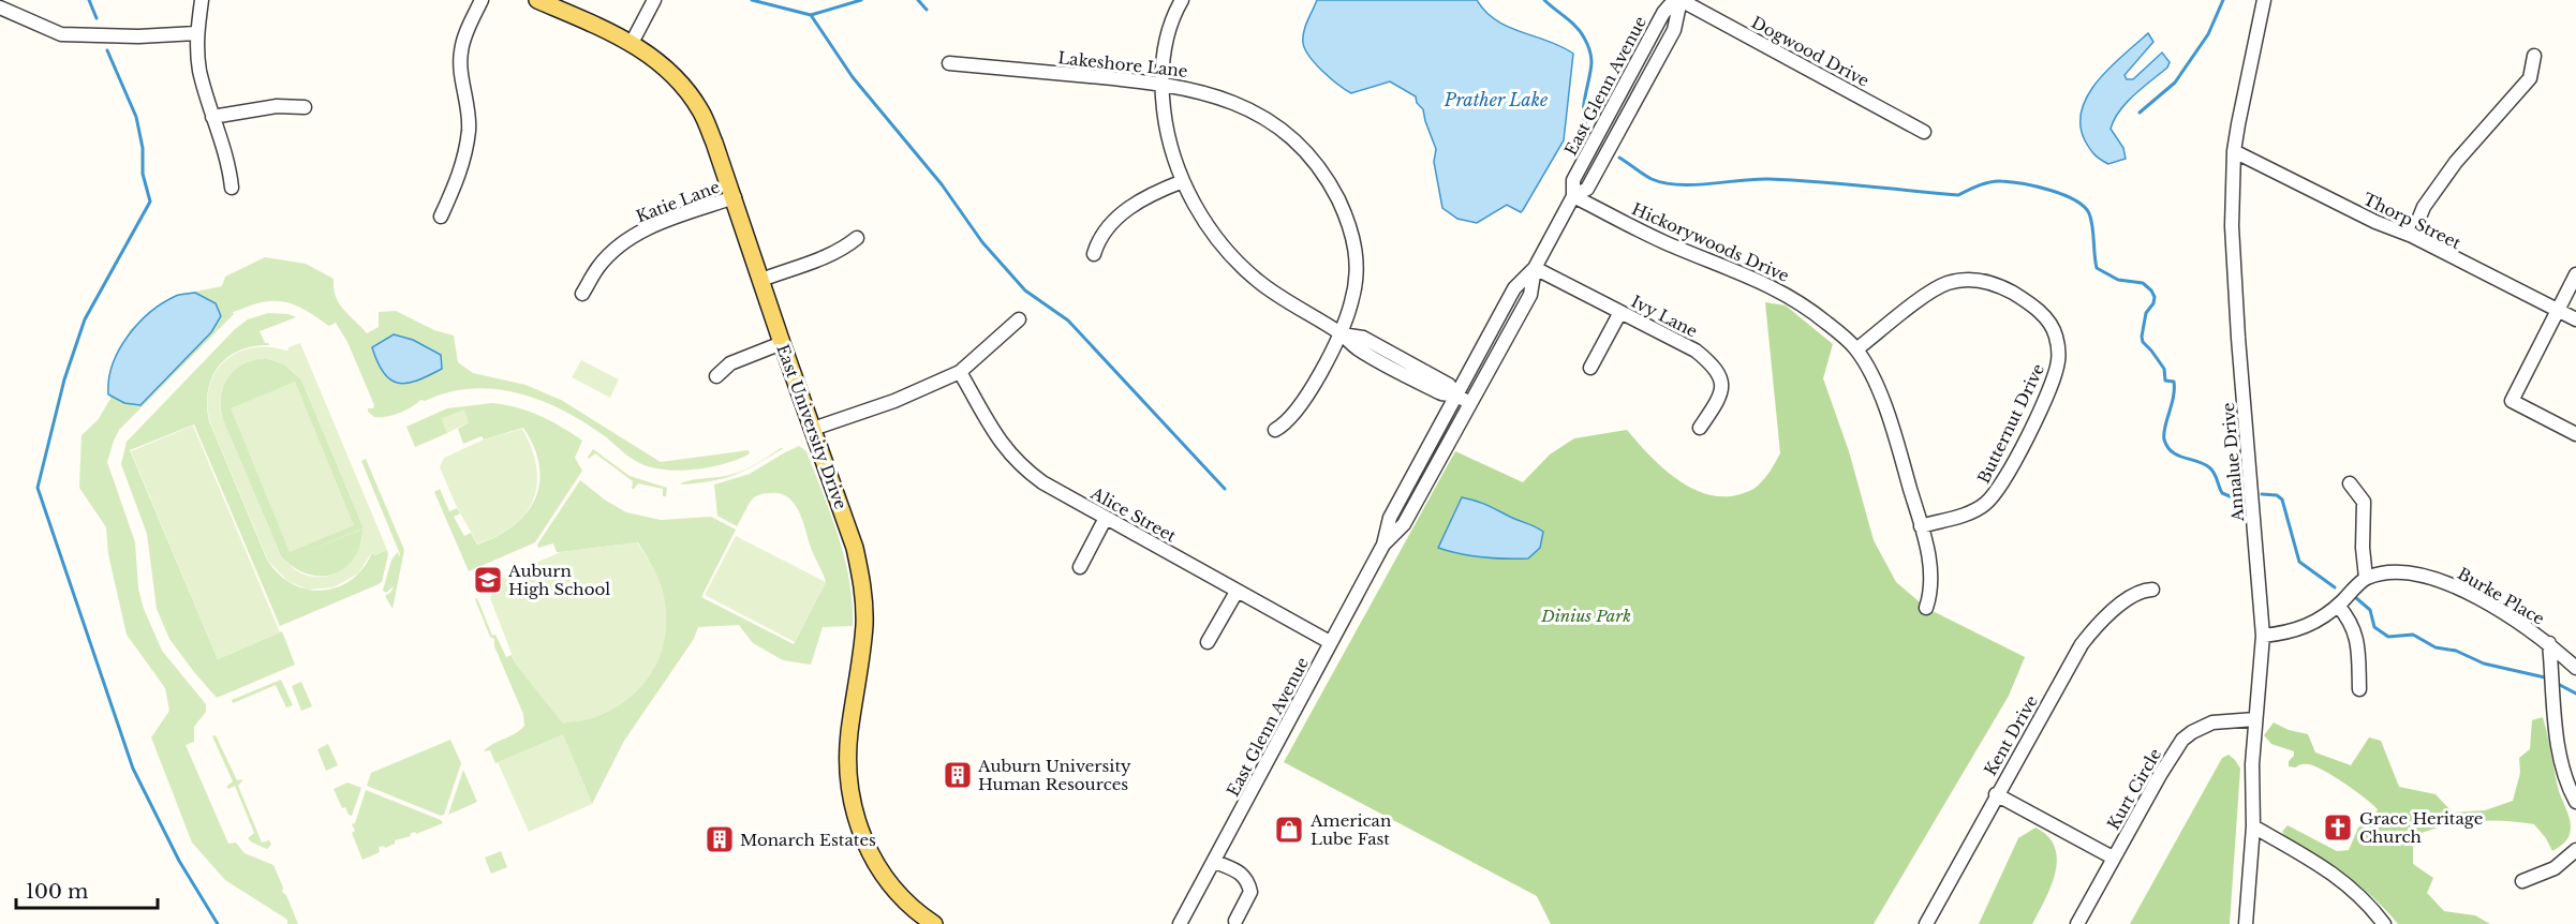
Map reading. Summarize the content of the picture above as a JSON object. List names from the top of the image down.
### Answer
{
  "streets": {
    "main road": ["East University Drive"],
    "street": [
      "Dogwood Drive",
      "Lakeshore Lane",
      "East Glenn Avenue",
      "Katie Lane",
      "Thorp Street",
      "Hickorywoods Drive",
      "Ivy Lane",
      "Butternut Drive",
      "Annalue Drive",
      "Alice Street",
      "Burke Place",
      "Kent Drive",
      "Kurt Circle"
    ]
  },
  "crossings": [
    ["Dogwood Drive", "East Glenn Avenue"],
    ["East Glenn Avenue", "Hickorywoods Drive"],
    ["East Glenn Avenue", "Ivy Lane"],
    ["East Glenn Avenue", "Alice Street"],
    ["Katie Lane", "East University Drive"],
    ["Thorp Street", "Annalue Drive"],
    ["Hickorywoods Drive", "Butternut Drive"],
    ["Annalue Drive", "Kurt Circle"]
  ],
  "water": ["Prather Lake"],
  "parks": ["Dinius Park"],
  "places": {
    "school or university": ["Auburn High School"],
    "building": ["Auburn University Human Resources", "Monarch Estates"],
    "church": ["Grace Heritage Church"],
    "shop": ["American Lube Fast"]
  },
  "scale_bar": "100 m"
}
